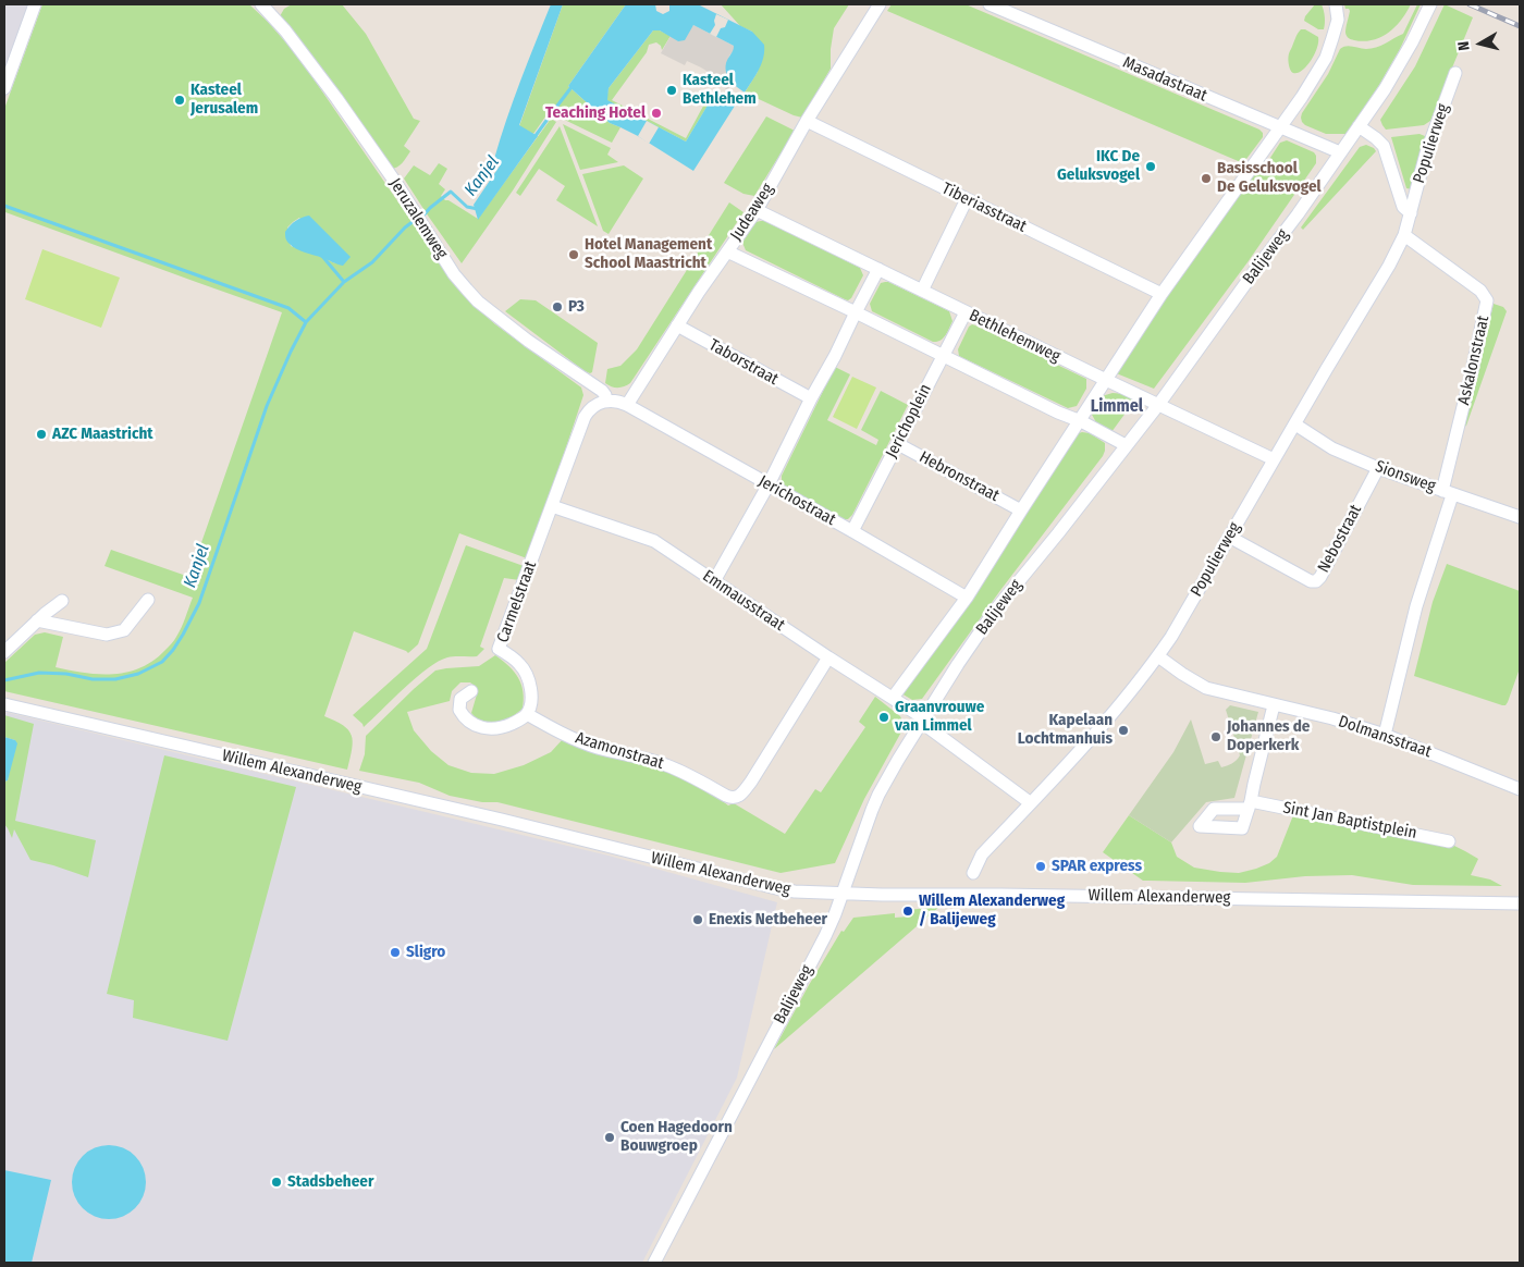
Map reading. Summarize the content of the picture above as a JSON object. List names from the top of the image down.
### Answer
{
  "streets": {
    "street": [
      "Masadastraat",
      "Populierweg",
      "Tiberiasstraat",
      "Judeaweg",
      "Jeruzalemweg",
      "Balijeweg",
      "Bethlehemweg",
      "Askalonstraat",
      "Taborstraat",
      "Jerichoplein",
      "Hebronstraat",
      "Sionsweg",
      "Jerichostraat",
      "Nebostraat",
      "Emmausstraat",
      "Carmelstraat",
      "Dolmansstraat",
      "Azamonstraat",
      "Willem Alexanderweg",
      "Sint Jan Baptistplein"
    ]
  },
  "crossings": [
    ["Masadastraat", "Balijeweg"],
    ["Populierweg", "Balijeweg"],
    ["Populierweg", "Bethlehemweg"],
    ["Populierweg", "Askalonstraat"],
    ["Populierweg", "Sionsweg"],
    ["Populierweg", "Nebostraat"],
    ["Populierweg", "Emmausstraat"],
    ["Populierweg", "Dolmansstraat"],
    ["Tiberiasstraat", "Judeaweg"],
    ["Tiberiasstraat", "Balijeweg"],
    ["Judeaweg", "Bethlehemweg"],
    ["Judeaweg", "Taborstraat"],
    ["Judeaweg", "Jerichostraat"],
    ["Balijeweg", "Bethlehemweg"],
    ["Balijeweg", "Hebronstraat"],
    ["Balijeweg", "Jerichostraat"],
    ["Balijeweg", "Emmausstraat"],
    ["Balijeweg", "Willem Alexanderweg"],
    ["Bethlehemweg", "Jerichoplein"],
    ["Askalonstraat", "Sionsweg"],
    ["Askalonstraat", "Dolmansstraat"],
    ["Jerichoplein", "Hebronstraat"],
    ["Jerichoplein", "Jerichostraat"],
    ["Sionsweg", "Nebostraat"],
    ["Emmausstraat", "Carmelstraat"],
    ["Emmausstraat", "Azamonstraat"],
    ["Carmelstraat", "Azamonstraat"],
    ["Dolmansstraat", "Sint Jan Baptistplein"]
  ],
  "districts": ["Limmel"],
  "water": ["Kanjel"],
  "places": [
    "Kasteel Bethlehem",
    "Kasteel Jerusalem",
    "Teaching Hotel",
    "IKC De Geluksvogel",
    "Basisschool De Geluksvogel",
    "Hotel Management School Maastricht",
    "P3",
    "AZC Maastricht",
    "Graanvrouwe van Limmel",
    "Kapelaan Lochtmanhuis",
    "Johannes de Doperkerk",
    "SPAR express",
    "Willem Alexanderweg / Balijeweg",
    "Enexis Netbeheer",
    "Sligro",
    "Coen Hagedoorn Bouwgroep",
    "Stadsbeheer"
  ],
  "north": "left"
}
